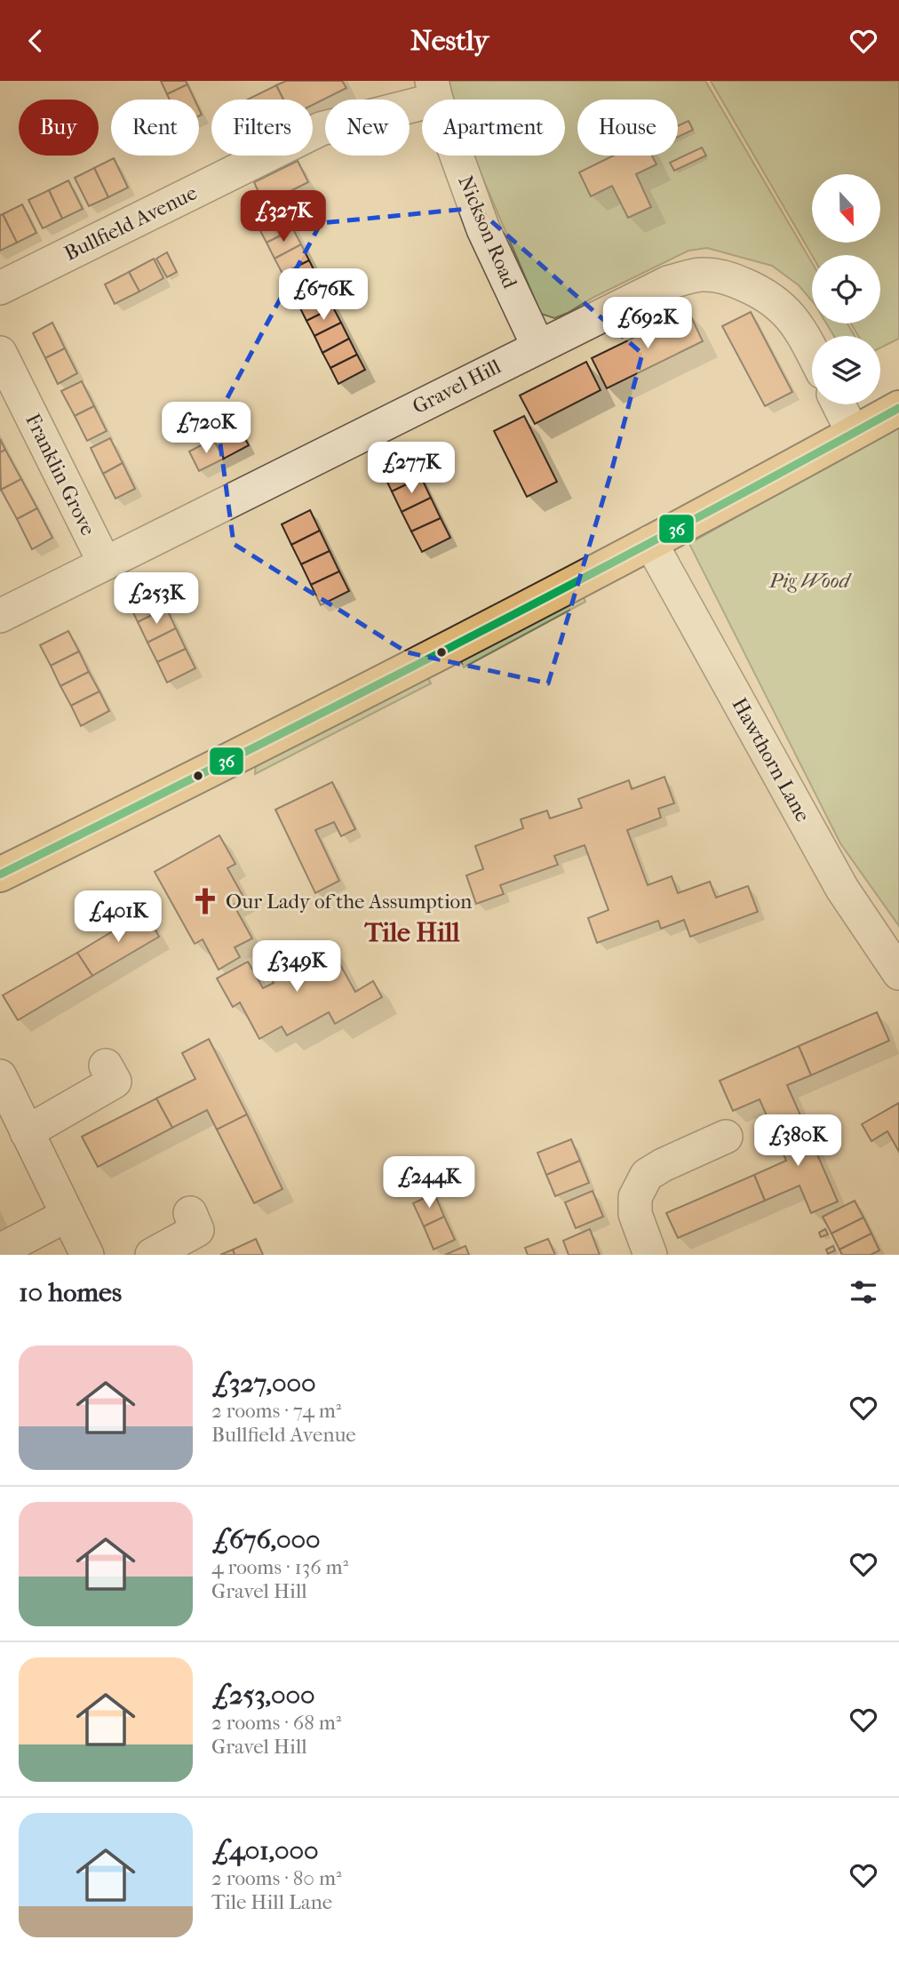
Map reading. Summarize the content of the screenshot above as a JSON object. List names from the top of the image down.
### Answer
{
  "streets": {
    "street": [
      "Bullfield Avenue",
      "Nickson Road",
      "Gravel Hill",
      "Franklin Grove",
      "Hawthorn Lane"
    ]
  },
  "crossings": [
    ["Bullfield Avenue", "Nickson Road"],
    ["Nickson Road", "Gravel Hill"],
    ["Gravel Hill", "Franklin Grove"]
  ],
  "districts": ["Tile Hill"],
  "parks": ["Pig Wood"],
  "places": {
    "church": ["Our Lady of the Assumption"]
  },
  "lines": ["transit line 36"],
  "north": "bottom",
  "page": {
    "header": "Nestly",
    "chip": [
      "Buy",
      "Rent",
      "Filters",
      "New",
      "Apartment",
      "House"
    ],
    "price": [
      "£327K",
      "£676K",
      "£692K",
      "£720K",
      "£277K",
      "£253K",
      "£401K",
      "£349K",
      "£380K",
      "£244K"
    ],
    "heading": "10 homes",
    "list": [
      {
        "name": "£327,000",
        "note": "2 rooms · 74 m² · Bullfield Avenue"
      },
      {
        "name": "£676,000",
        "note": "4 rooms · 136 m² · Gravel Hill"
      },
      {
        "name": "£253,000",
        "note": "2 rooms · 68 m² · Gravel Hill"
      },
      {
        "name": "£401,000",
        "note": "2 rooms · 80 m² · Tile Hill Lane"
      }
    ]
  }
}
